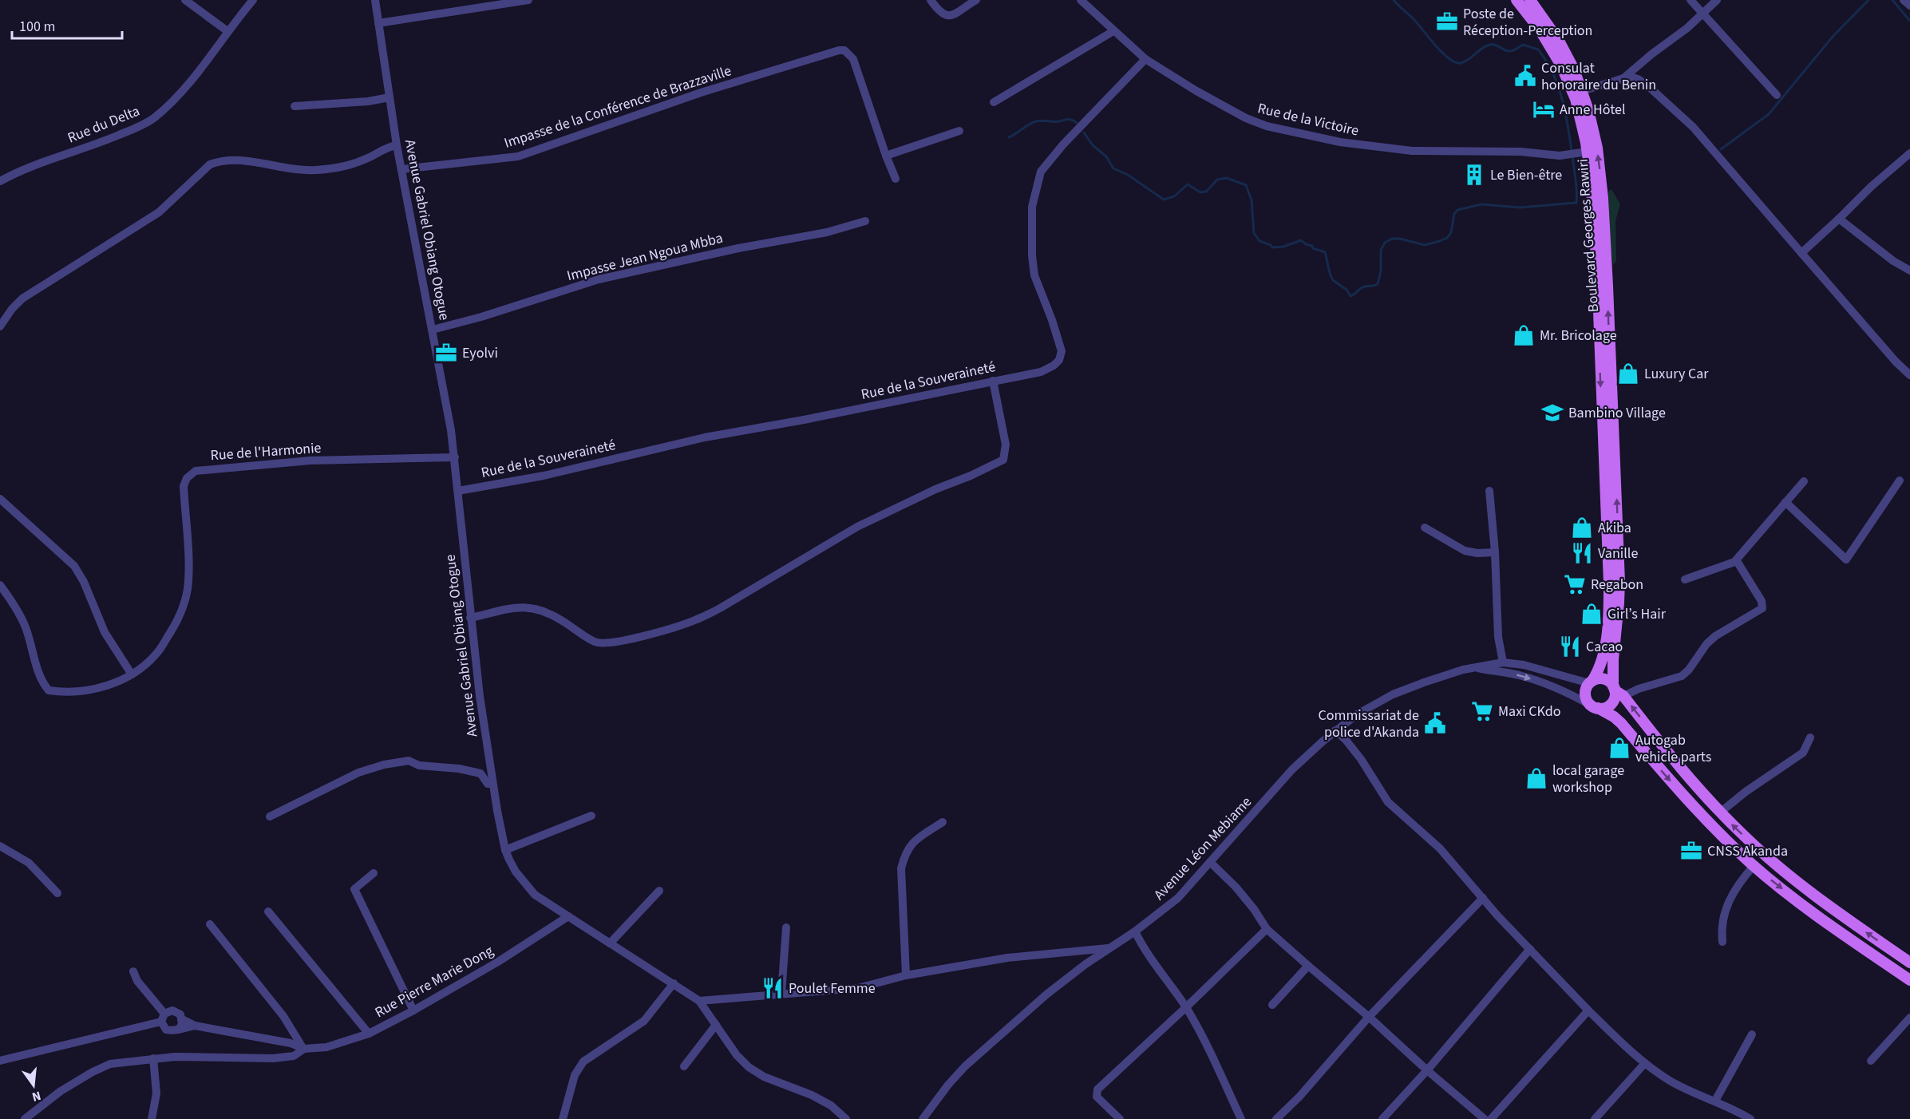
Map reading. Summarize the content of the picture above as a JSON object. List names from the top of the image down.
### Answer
{
  "streets": {
    "main road": ["Boulevard Georges Rawiri"],
    "street": [
      "Impasse de la Conférence de Brazzaville",
      "Rue de la Victoire",
      "Rue du Delta",
      "Avenue Gabriel Obiang Otogue",
      "Impasse Jean Ngoua Mbba",
      "Rue de la Souveraineté",
      "Rue de l'Harmonie",
      "Avenue Léon Mebiame",
      "Rue Pierre Marie Dong"
    ]
  },
  "crossings": [
    ["Impasse de la Conférence de Brazzaville", "Avenue Gabriel Obiang Otogue"],
    ["Rue de la Victoire", "Boulevard Georges Rawiri"],
    ["Rue de la Victoire", "Rue de la Souveraineté"],
    ["Avenue Gabriel Obiang Otogue", "Impasse Jean Ngoua Mbba"],
    ["Avenue Gabriel Obiang Otogue", "Rue de la Souveraineté"],
    ["Avenue Gabriel Obiang Otogue", "Rue de l'Harmonie"],
    ["Avenue Gabriel Obiang Otogue", "Rue Pierre Marie Dong"],
    ["Boulevard Georges Rawiri", "Avenue Léon Mebiame"]
  ],
  "places": {
    "office": ["Poste de Réception-Perception", "Eyolvi", "CNSS Akanda"],
    "public building": ["Consulat honoraire du Benin", "Commissariat de police d'Akanda"],
    "hotel": ["Anne Hôtel"],
    "building": ["Le Bien-être"],
    "shop": [
      "Mr. Bricolage",
      "Luxury Car",
      "Akiba",
      "Girl’s Hair",
      "Autogab vehicle parts",
      "local garage workshop"
    ],
    "school or university": ["Bambino Village"],
    "restaurant": ["Vanille", "Cacao", "Poulet Femme"],
    "supermarket": ["Regabon", "Maxi CKdo"]
  },
  "scale_bar": "100 m",
  "north": "bottom"
}
